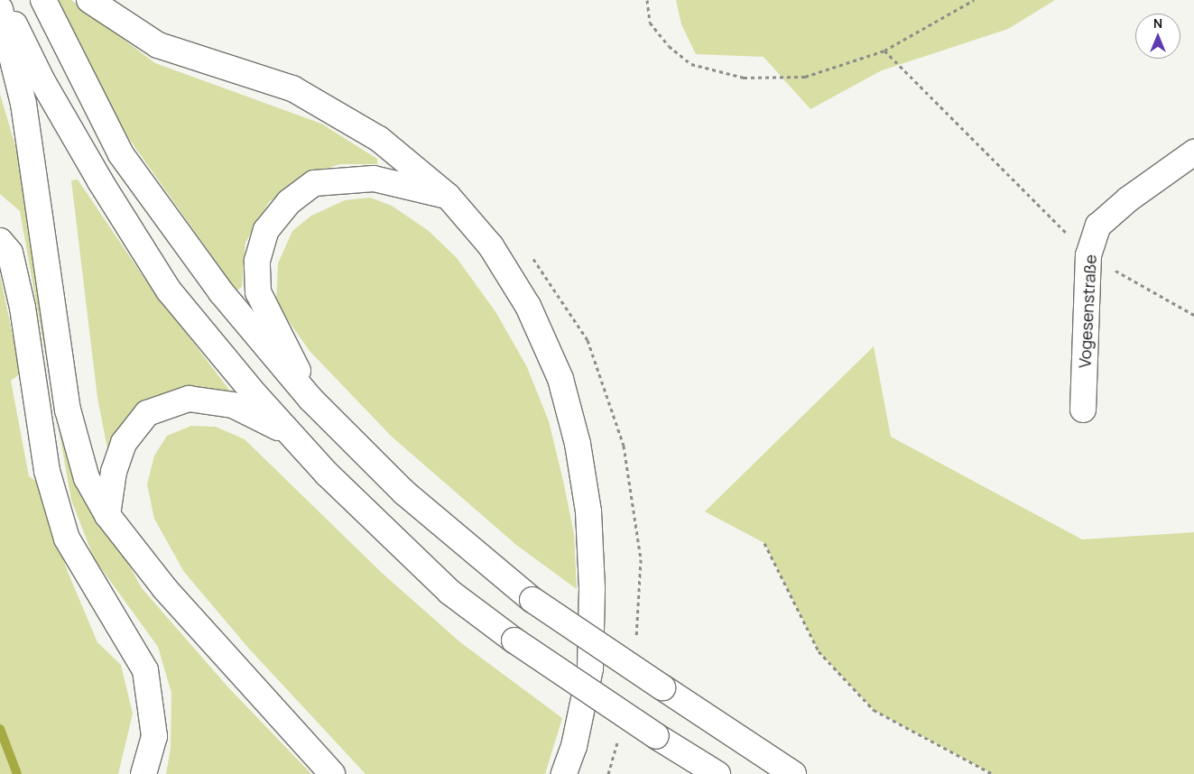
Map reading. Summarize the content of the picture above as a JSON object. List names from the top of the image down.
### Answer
{
  "streets": {
    "main road": ["Vogesenstraße"]
  },
  "north": "top"
}
